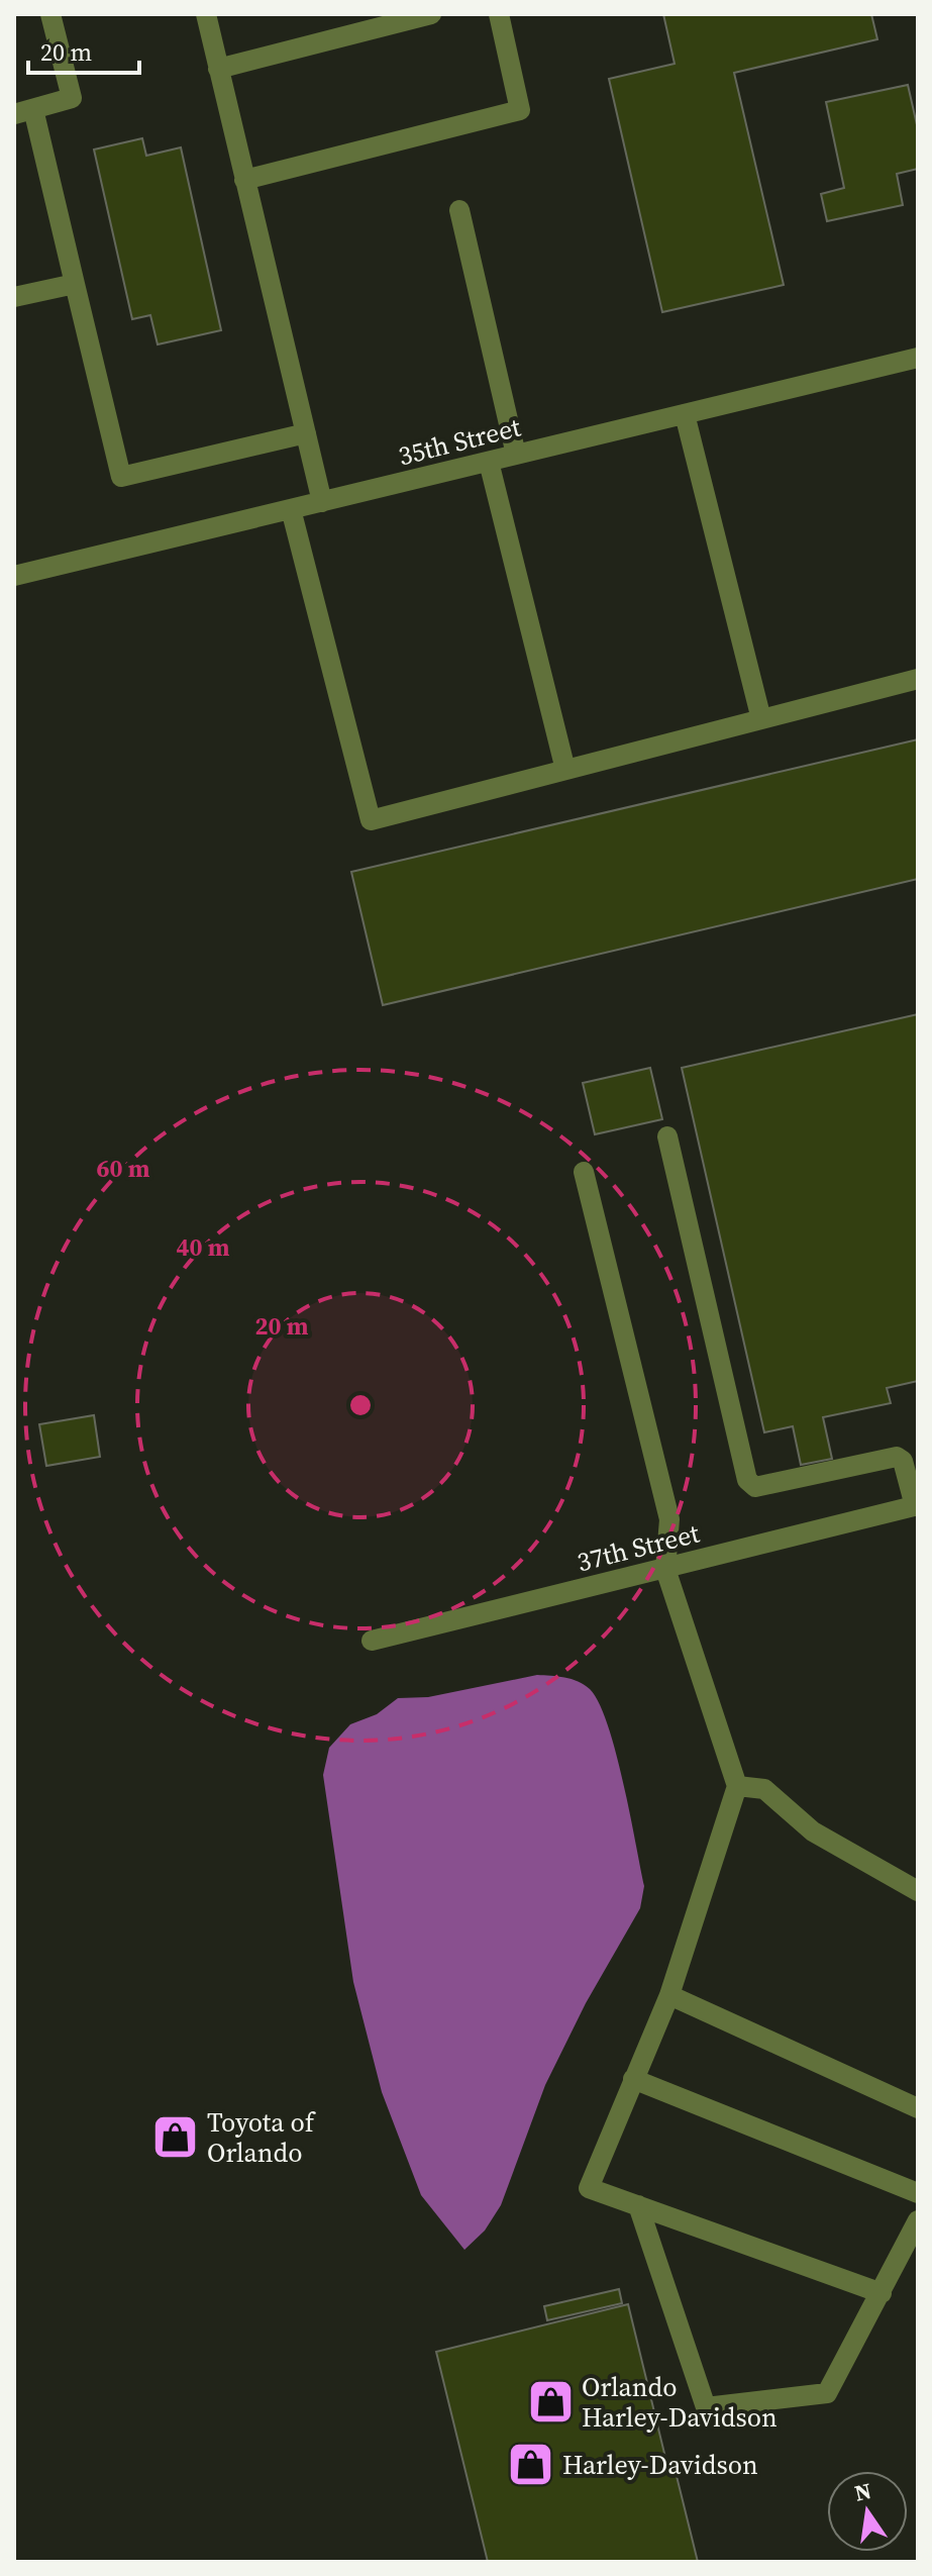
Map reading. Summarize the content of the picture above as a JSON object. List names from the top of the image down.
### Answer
{
  "streets": {
    "street": ["35th Street", "37th Street"]
  },
  "places": {
    "shop": ["Toyota of Orlando", "Orlando Harley-Davidson", "Harley-Davidson"]
  },
  "scale_bar": "20 m",
  "north": "top",
  "rings": ["60 m", "40 m", "20 m"]
}
